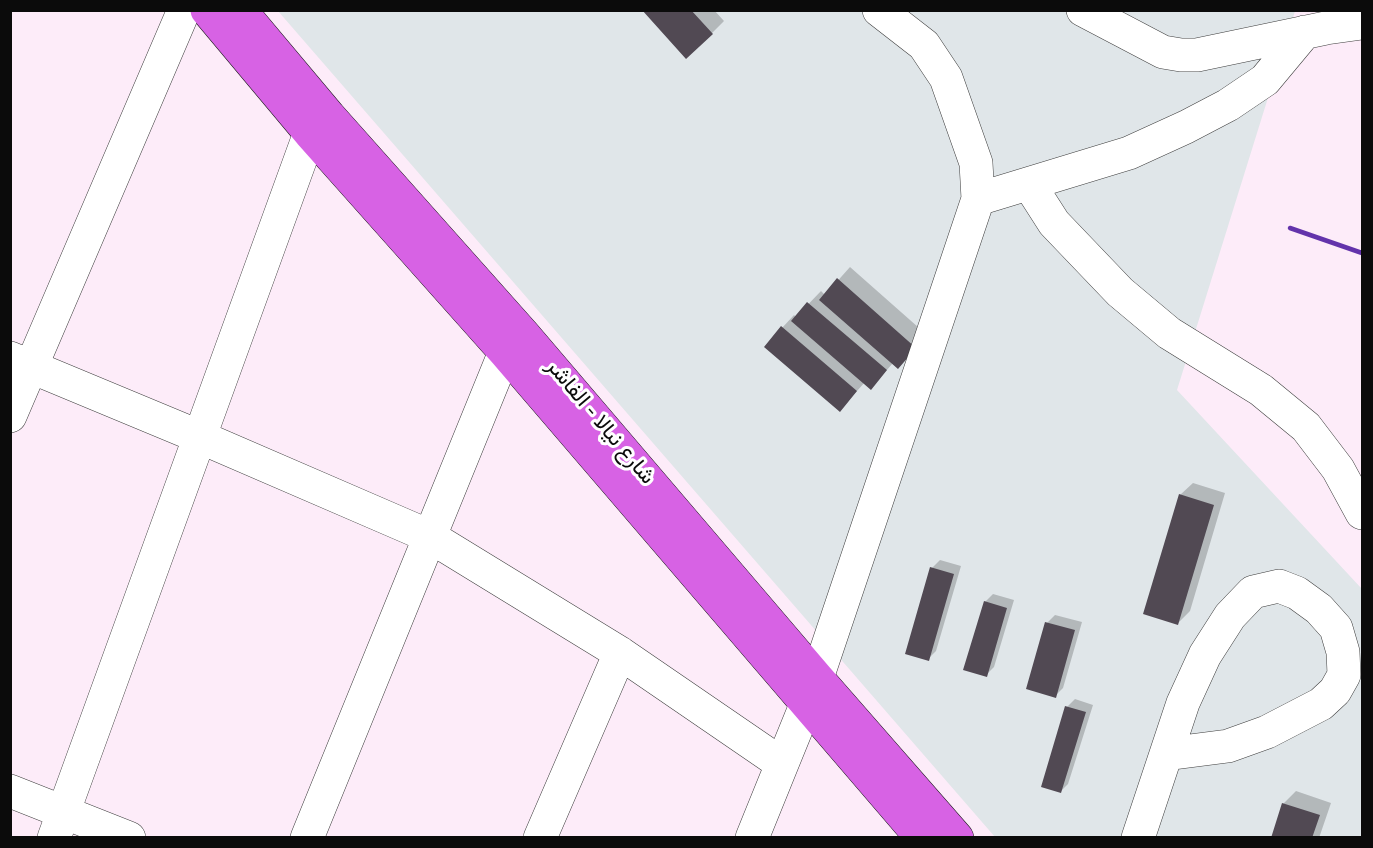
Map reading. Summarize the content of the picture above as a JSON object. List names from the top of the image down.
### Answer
{
  "streets": {
    "highway": ["شارع نيالا - الفاشر"]
  }
}
